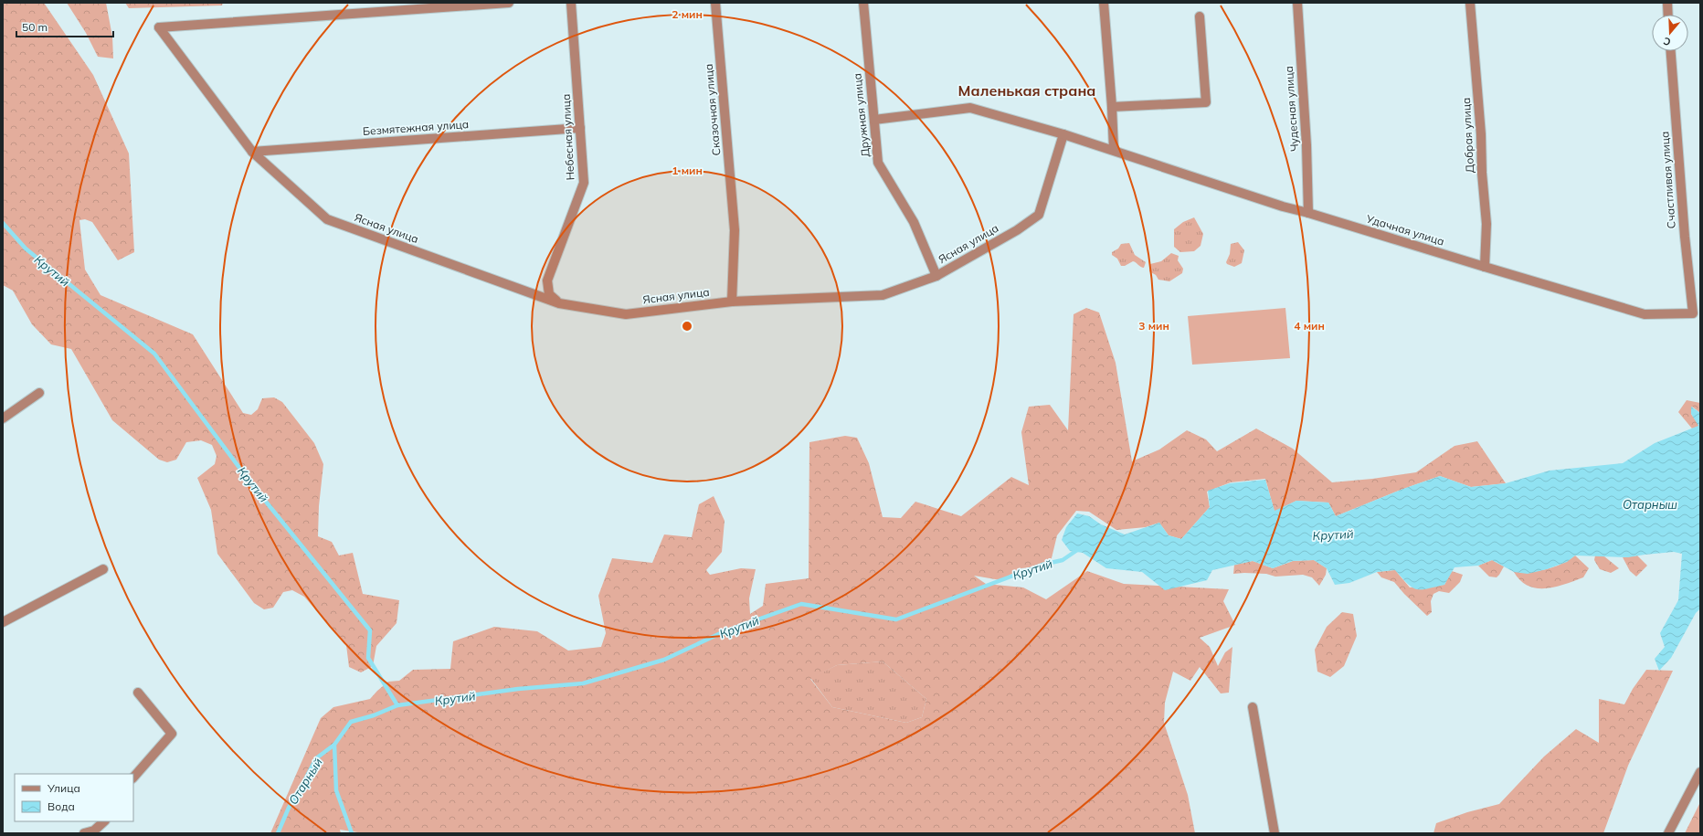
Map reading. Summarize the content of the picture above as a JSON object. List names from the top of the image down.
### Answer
{
  "streets": {
    "street": [
      "Чудесная улица",
      "Сказочная улица",
      "Дружная улица",
      "Безмятежная улица",
      "Добрая улица",
      "Небесная улица",
      "Счастливая улица",
      "Ясная улица",
      "Удачная улица"
    ]
  },
  "crossings": [
    ["Чудесная улица", "Удачная улица"],
    ["Сказочная улица", "Ясная улица"],
    ["Дружная улица", "Ясная улица"],
    ["Дружная улица", "Удачная улица"],
    ["Безмятежная улица", "Небесная улица"],
    ["Безмятежная улица", "Ясная улица"],
    ["Добрая улица", "Удачная улица"],
    ["Небесная улица", "Ясная улица"],
    ["Счастливая улица", "Удачная улица"],
    ["Ясная улица", "Удачная улица"]
  ],
  "districts": ["Маленькая страна"],
  "water": ["Крутий", "Отарныш", "Отарный"],
  "legend": ["Улица", "Вода"],
  "scale_bar": "50 m",
  "north": "bottom",
  "rings": [
    "2 мин",
    "1 мин",
    "3 мин",
    "4 мин"
  ]
}
